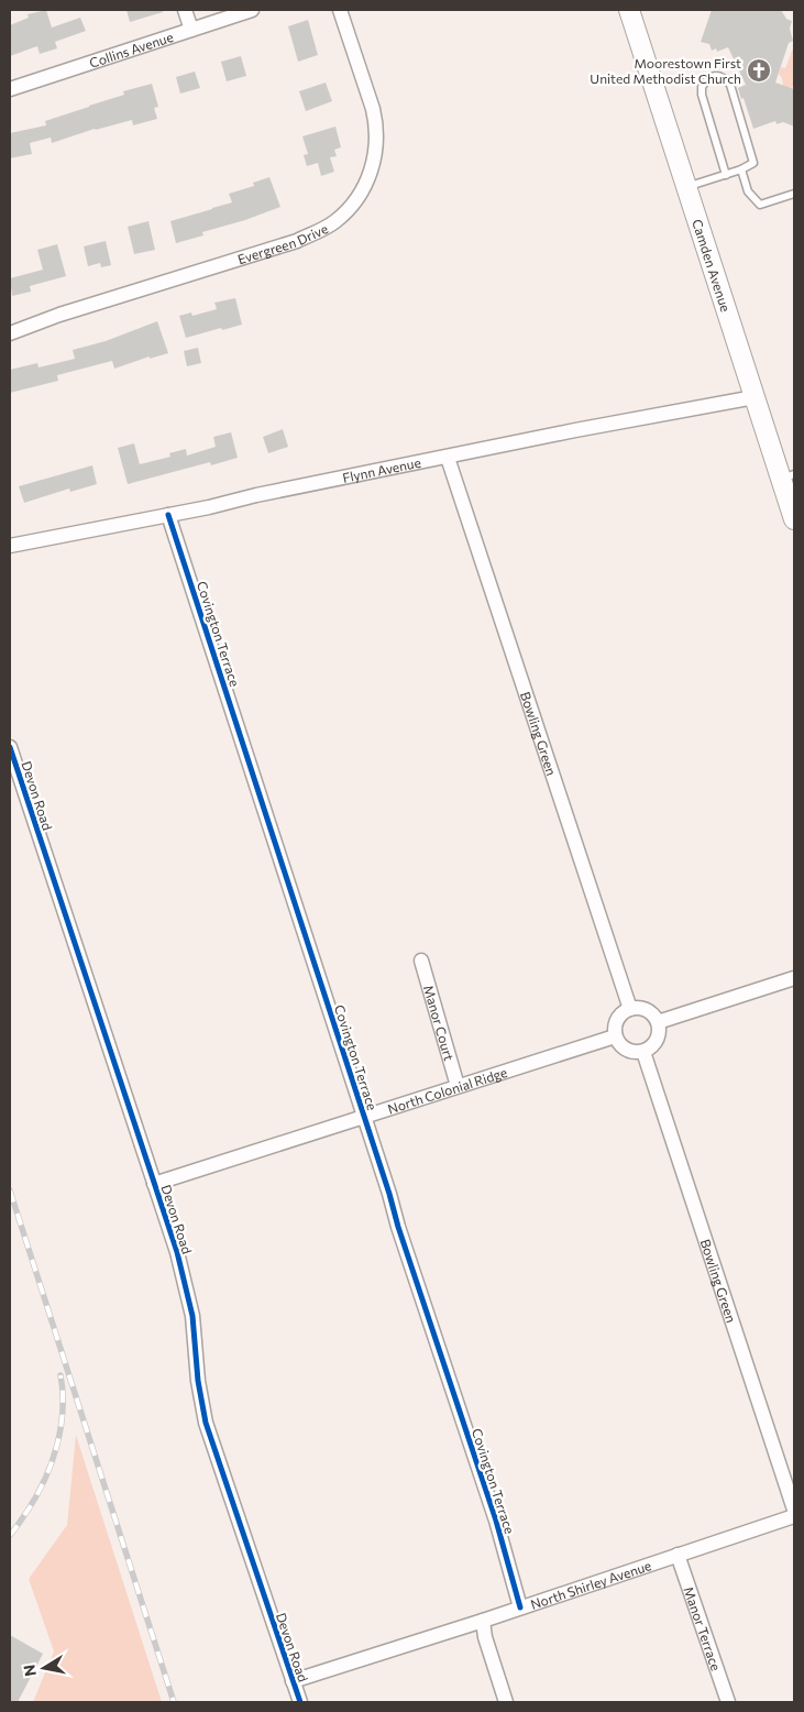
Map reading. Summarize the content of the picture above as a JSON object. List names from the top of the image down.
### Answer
{
  "streets": {
    "main road": ["Camden Avenue"],
    "street": [
      "Collins Avenue",
      "Evergreen Drive",
      "Flynn Avenue",
      "Covington Terrace",
      "Bowling Green",
      "Devon Road",
      "Manor Court",
      "North Colonial Ridge",
      "North Shirley Avenue",
      "Manor Terrace"
    ]
  },
  "crossings": [
    ["Camden Avenue", "Flynn Avenue"],
    ["Flynn Avenue", "Covington Terrace"],
    ["Flynn Avenue", "Bowling Green"],
    ["Covington Terrace", "North Colonial Ridge"],
    ["Covington Terrace", "North Shirley Avenue"],
    ["Bowling Green", "North Colonial Ridge"],
    ["Devon Road", "North Colonial Ridge"],
    ["Devon Road", "North Shirley Avenue"],
    ["Manor Court", "North Colonial Ridge"],
    ["North Shirley Avenue", "Manor Terrace"]
  ],
  "places": {
    "church": ["Moorestown First United Methodist Church"]
  },
  "north": "left"
}
